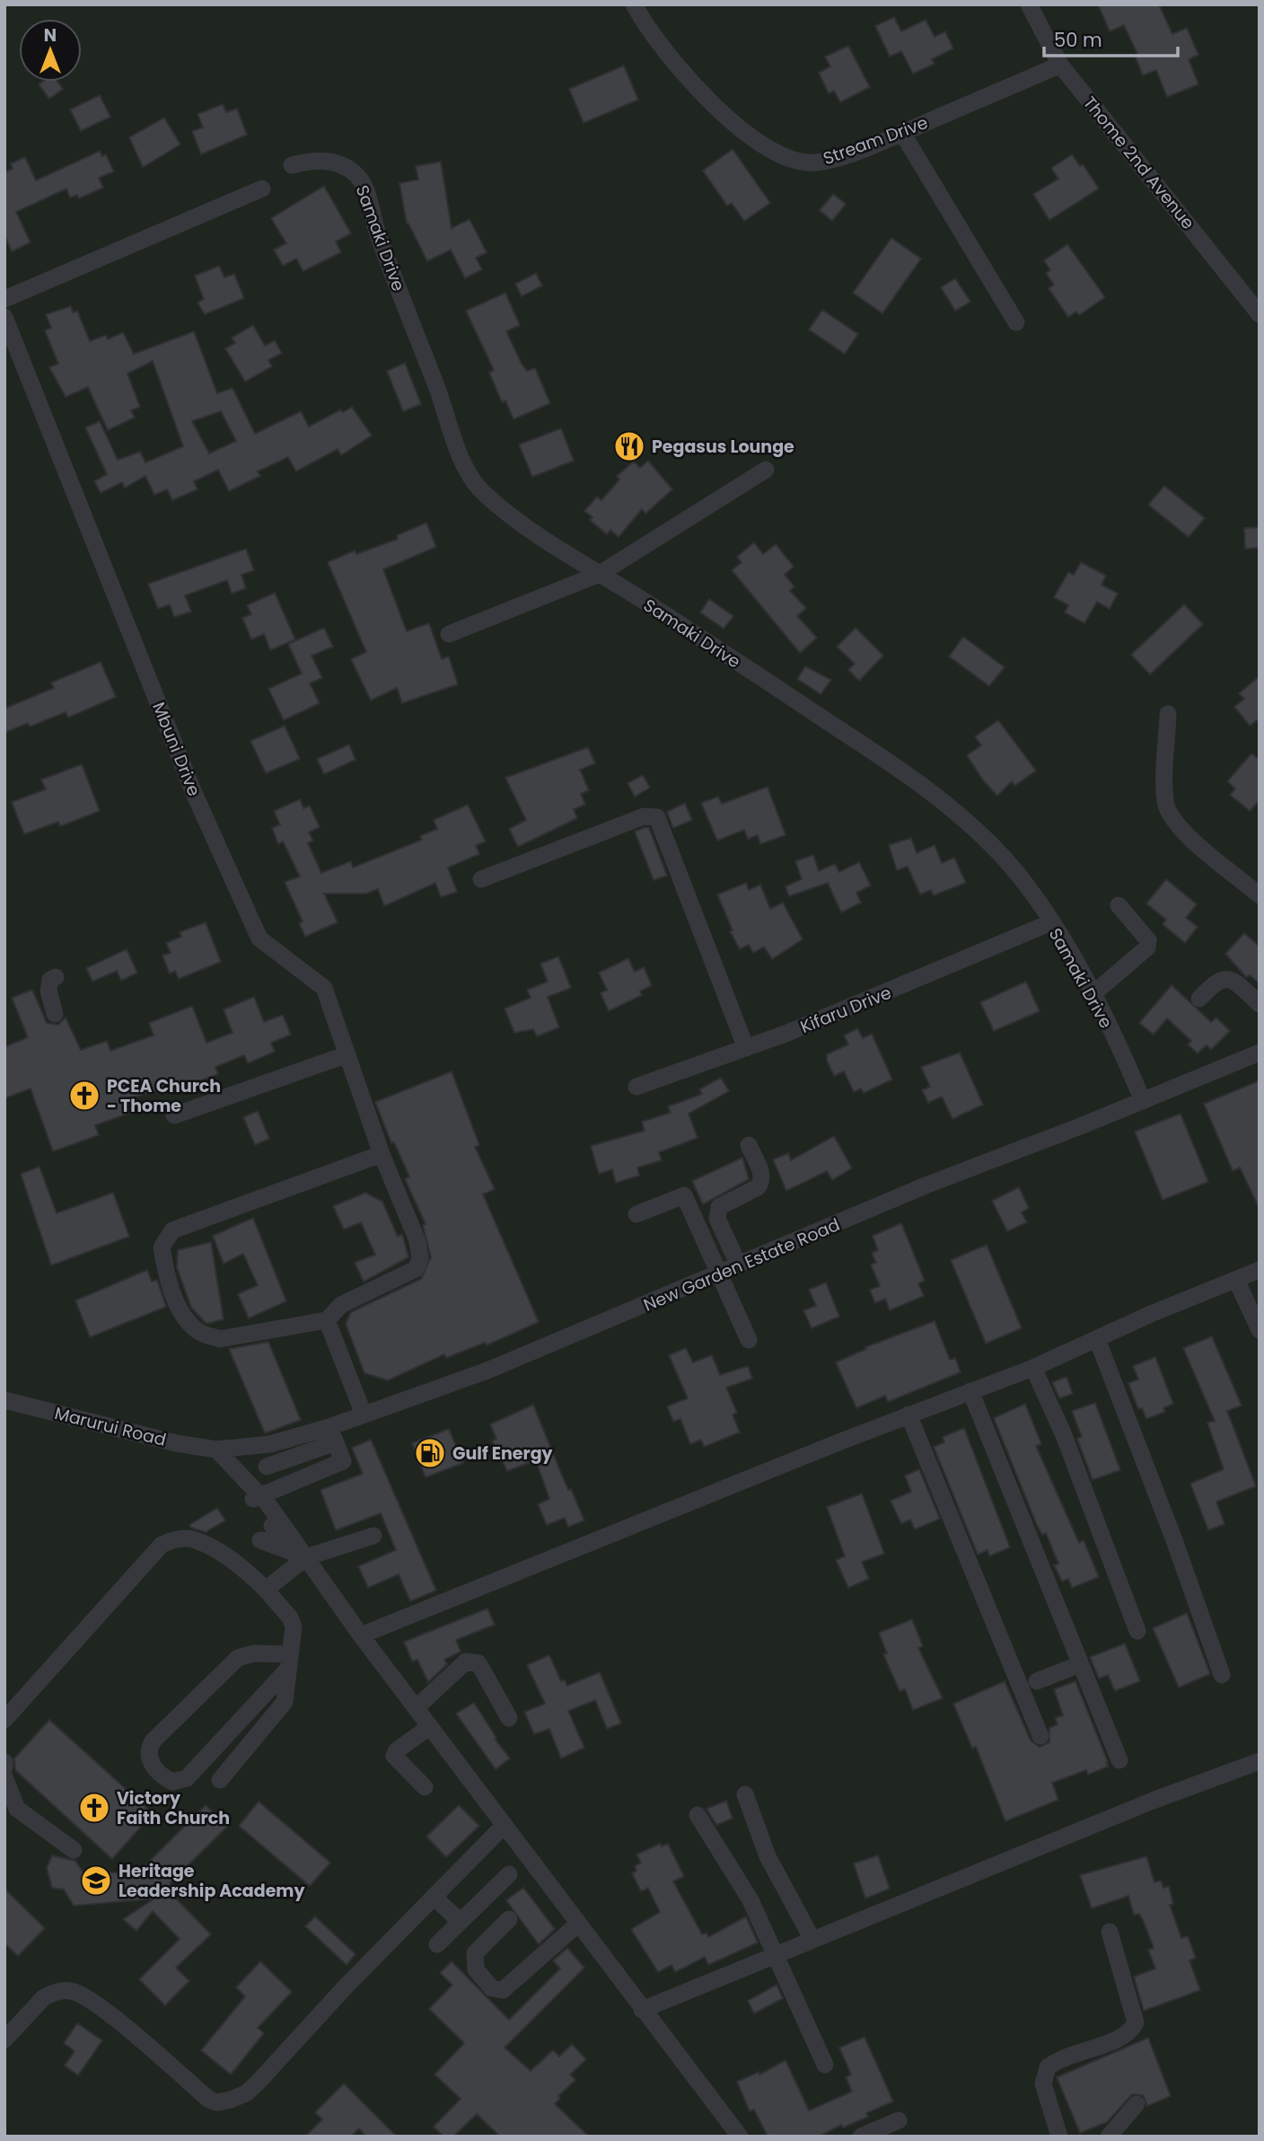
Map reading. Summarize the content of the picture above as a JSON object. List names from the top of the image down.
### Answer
{
  "streets": {
    "street": [
      "Stream Drive",
      "Thome 2nd Avenue",
      "Samaki Drive",
      "Mbuni Drive",
      "Kifaru Drive",
      "New Garden Estate Road",
      "Marurui Road"
    ]
  },
  "crossings": [
    ["Stream Drive", "Thome 2nd Avenue"],
    ["Samaki Drive", "Kifaru Drive"],
    ["Samaki Drive", "New Garden Estate Road"],
    ["New Garden Estate Road", "Marurui Road"]
  ],
  "places": {
    "restaurant": ["Pegasus Lounge"],
    "church": ["PCEA Church - Thome", "Victory Faith Church"],
    "fuel station": ["Gulf Energy"],
    "school or university": ["Heritage Leadership Academy"]
  },
  "scale_bar": "50 m",
  "north": "top"
}
